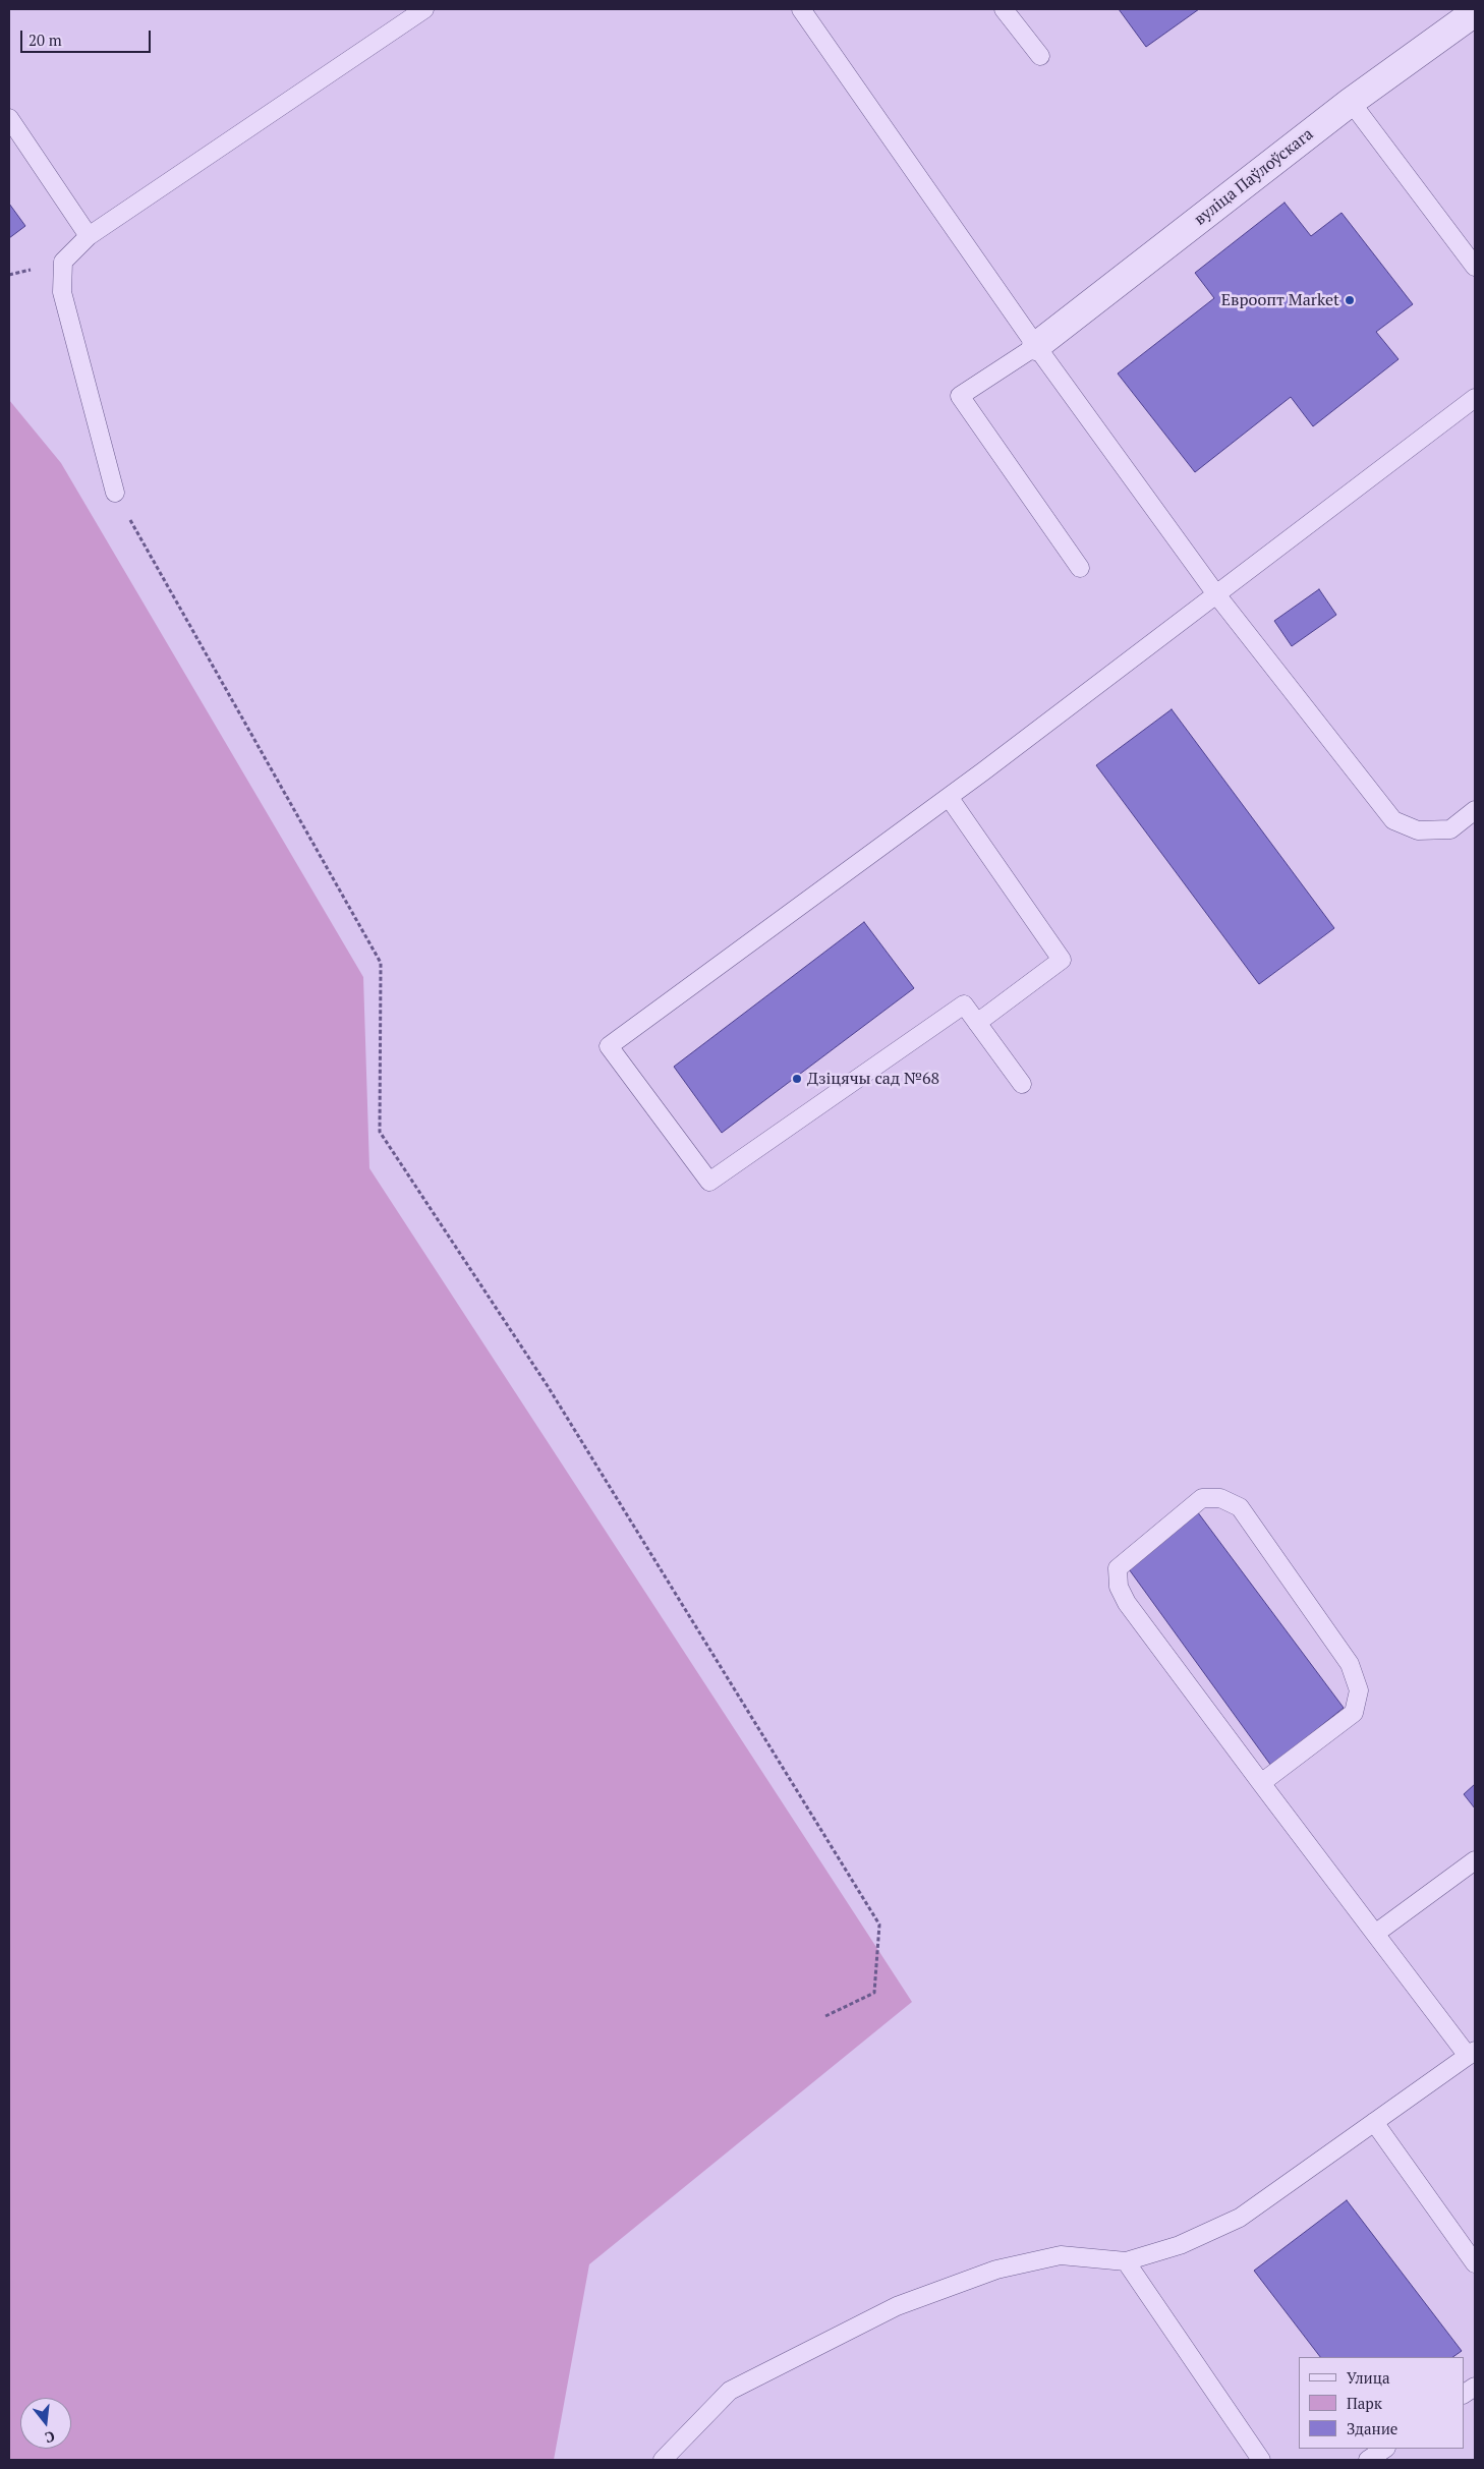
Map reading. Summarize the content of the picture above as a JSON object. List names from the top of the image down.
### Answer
{
  "streets": {
    "street": ["вуліца Паўлоўскага"]
  },
  "places": ["Евроопт Market", "Дзіцячы сад №68"],
  "legend": ["Улица", "Парк", "Здание"],
  "scale_bar": "20 m",
  "north": "bottom"
}
